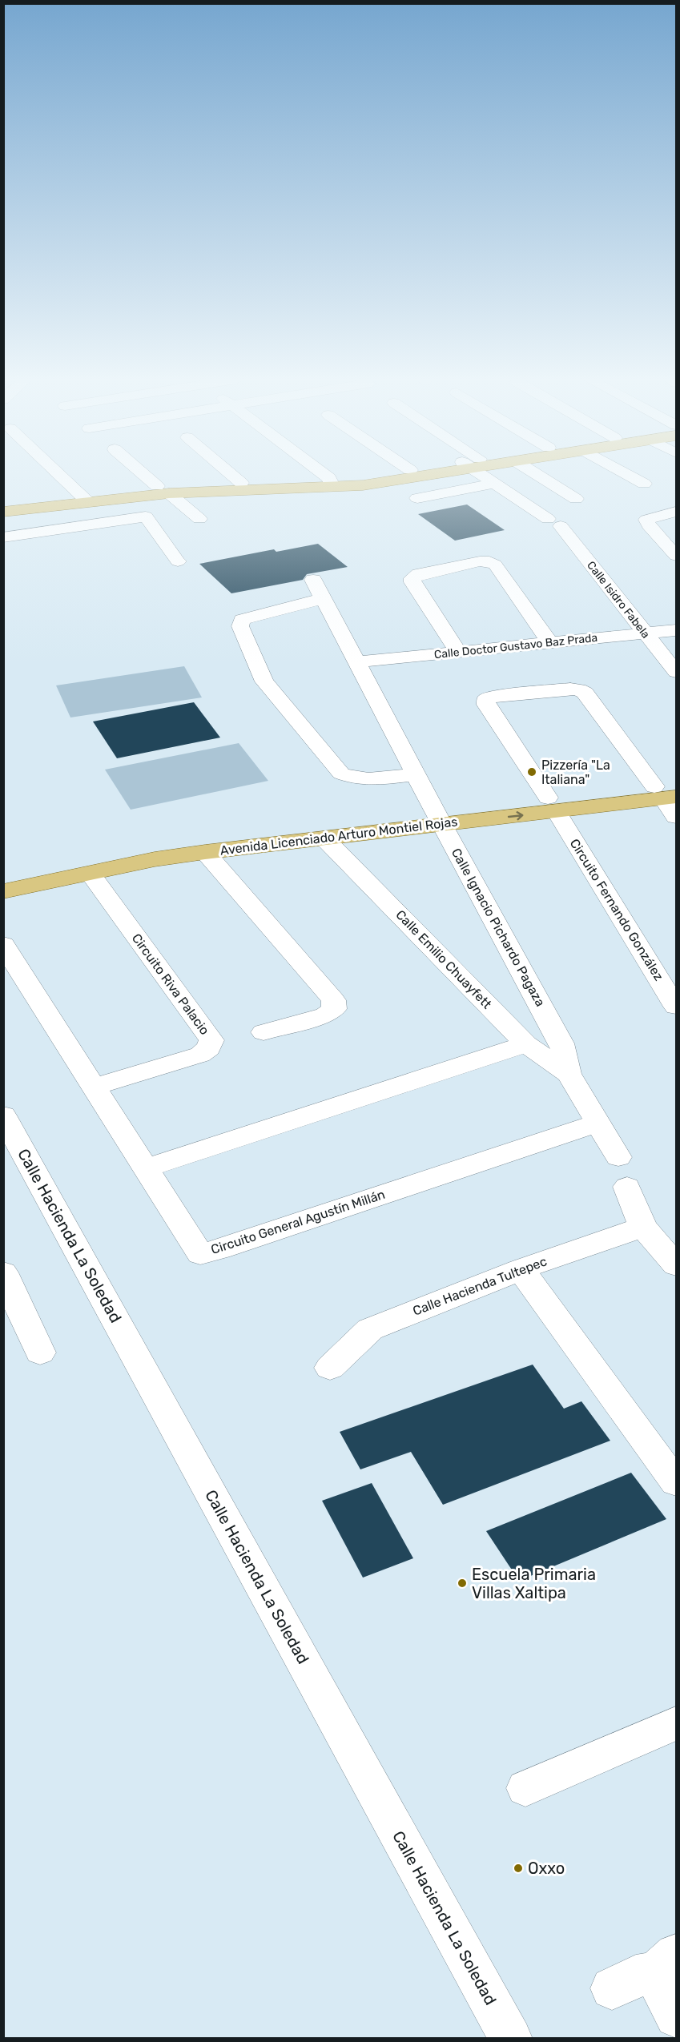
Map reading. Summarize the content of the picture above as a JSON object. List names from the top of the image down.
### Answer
{
  "streets": {
    "main road": ["Avenida Licenciado Arturo Montiel Rojas"],
    "street": [
      "Calle Isidro Fabela",
      "Calle Doctor Gustavo Baz Prada",
      "Circuito Fernando González",
      "Calle Ignacio Pichardo Pagaza",
      "Calle Emilio Chuayfett",
      "Circuito Riva Palacio",
      "Circuito General Agustín Millán",
      "Calle Hacienda La Soledad",
      "Calle Hacienda Tultepec"
    ]
  },
  "crossings": [
    ["Calle Isidro Fabela", "Calle Doctor Gustavo Baz Prada"],
    ["Calle Doctor Gustavo Baz Prada", "Calle Ignacio Pichardo Pagaza"],
    ["Avenida Licenciado Arturo Montiel Rojas", "Circuito Fernando González"],
    ["Avenida Licenciado Arturo Montiel Rojas", "Calle Ignacio Pichardo Pagaza"],
    ["Avenida Licenciado Arturo Montiel Rojas", "Calle Emilio Chuayfett"],
    ["Avenida Licenciado Arturo Montiel Rojas", "Circuito Riva Palacio"],
    ["Calle Ignacio Pichardo Pagaza", "Calle Emilio Chuayfett"],
    ["Calle Ignacio Pichardo Pagaza", "Circuito General Agustín Millán"]
  ],
  "places": ["Pizzería \"La Italiana\"", "Escuela Primaria Villas Xaltipa", "Oxxo"]
}
